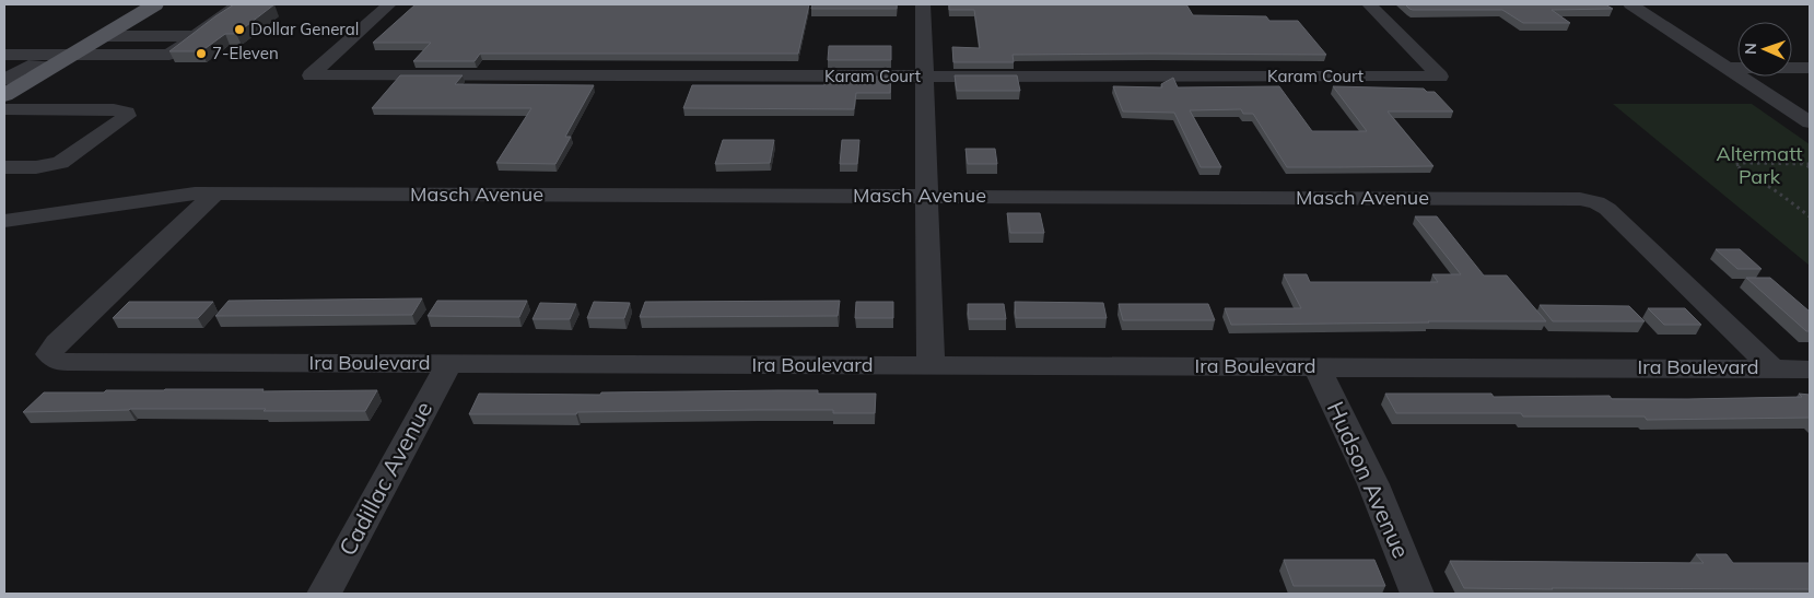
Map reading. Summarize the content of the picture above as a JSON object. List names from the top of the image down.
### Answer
{
  "streets": {
    "street": [
      "Karam Court",
      "Masch Avenue",
      "Ira Boulevard",
      "Cadillac Avenue",
      "Hudson Avenue"
    ]
  },
  "crossings": [
    ["Masch Avenue", "Ira Boulevard"],
    ["Ira Boulevard", "Cadillac Avenue"],
    ["Ira Boulevard", "Hudson Avenue"]
  ],
  "parks": ["Altermatt Park"],
  "places": ["Dollar General", "7-Eleven"],
  "north": "left"
}
